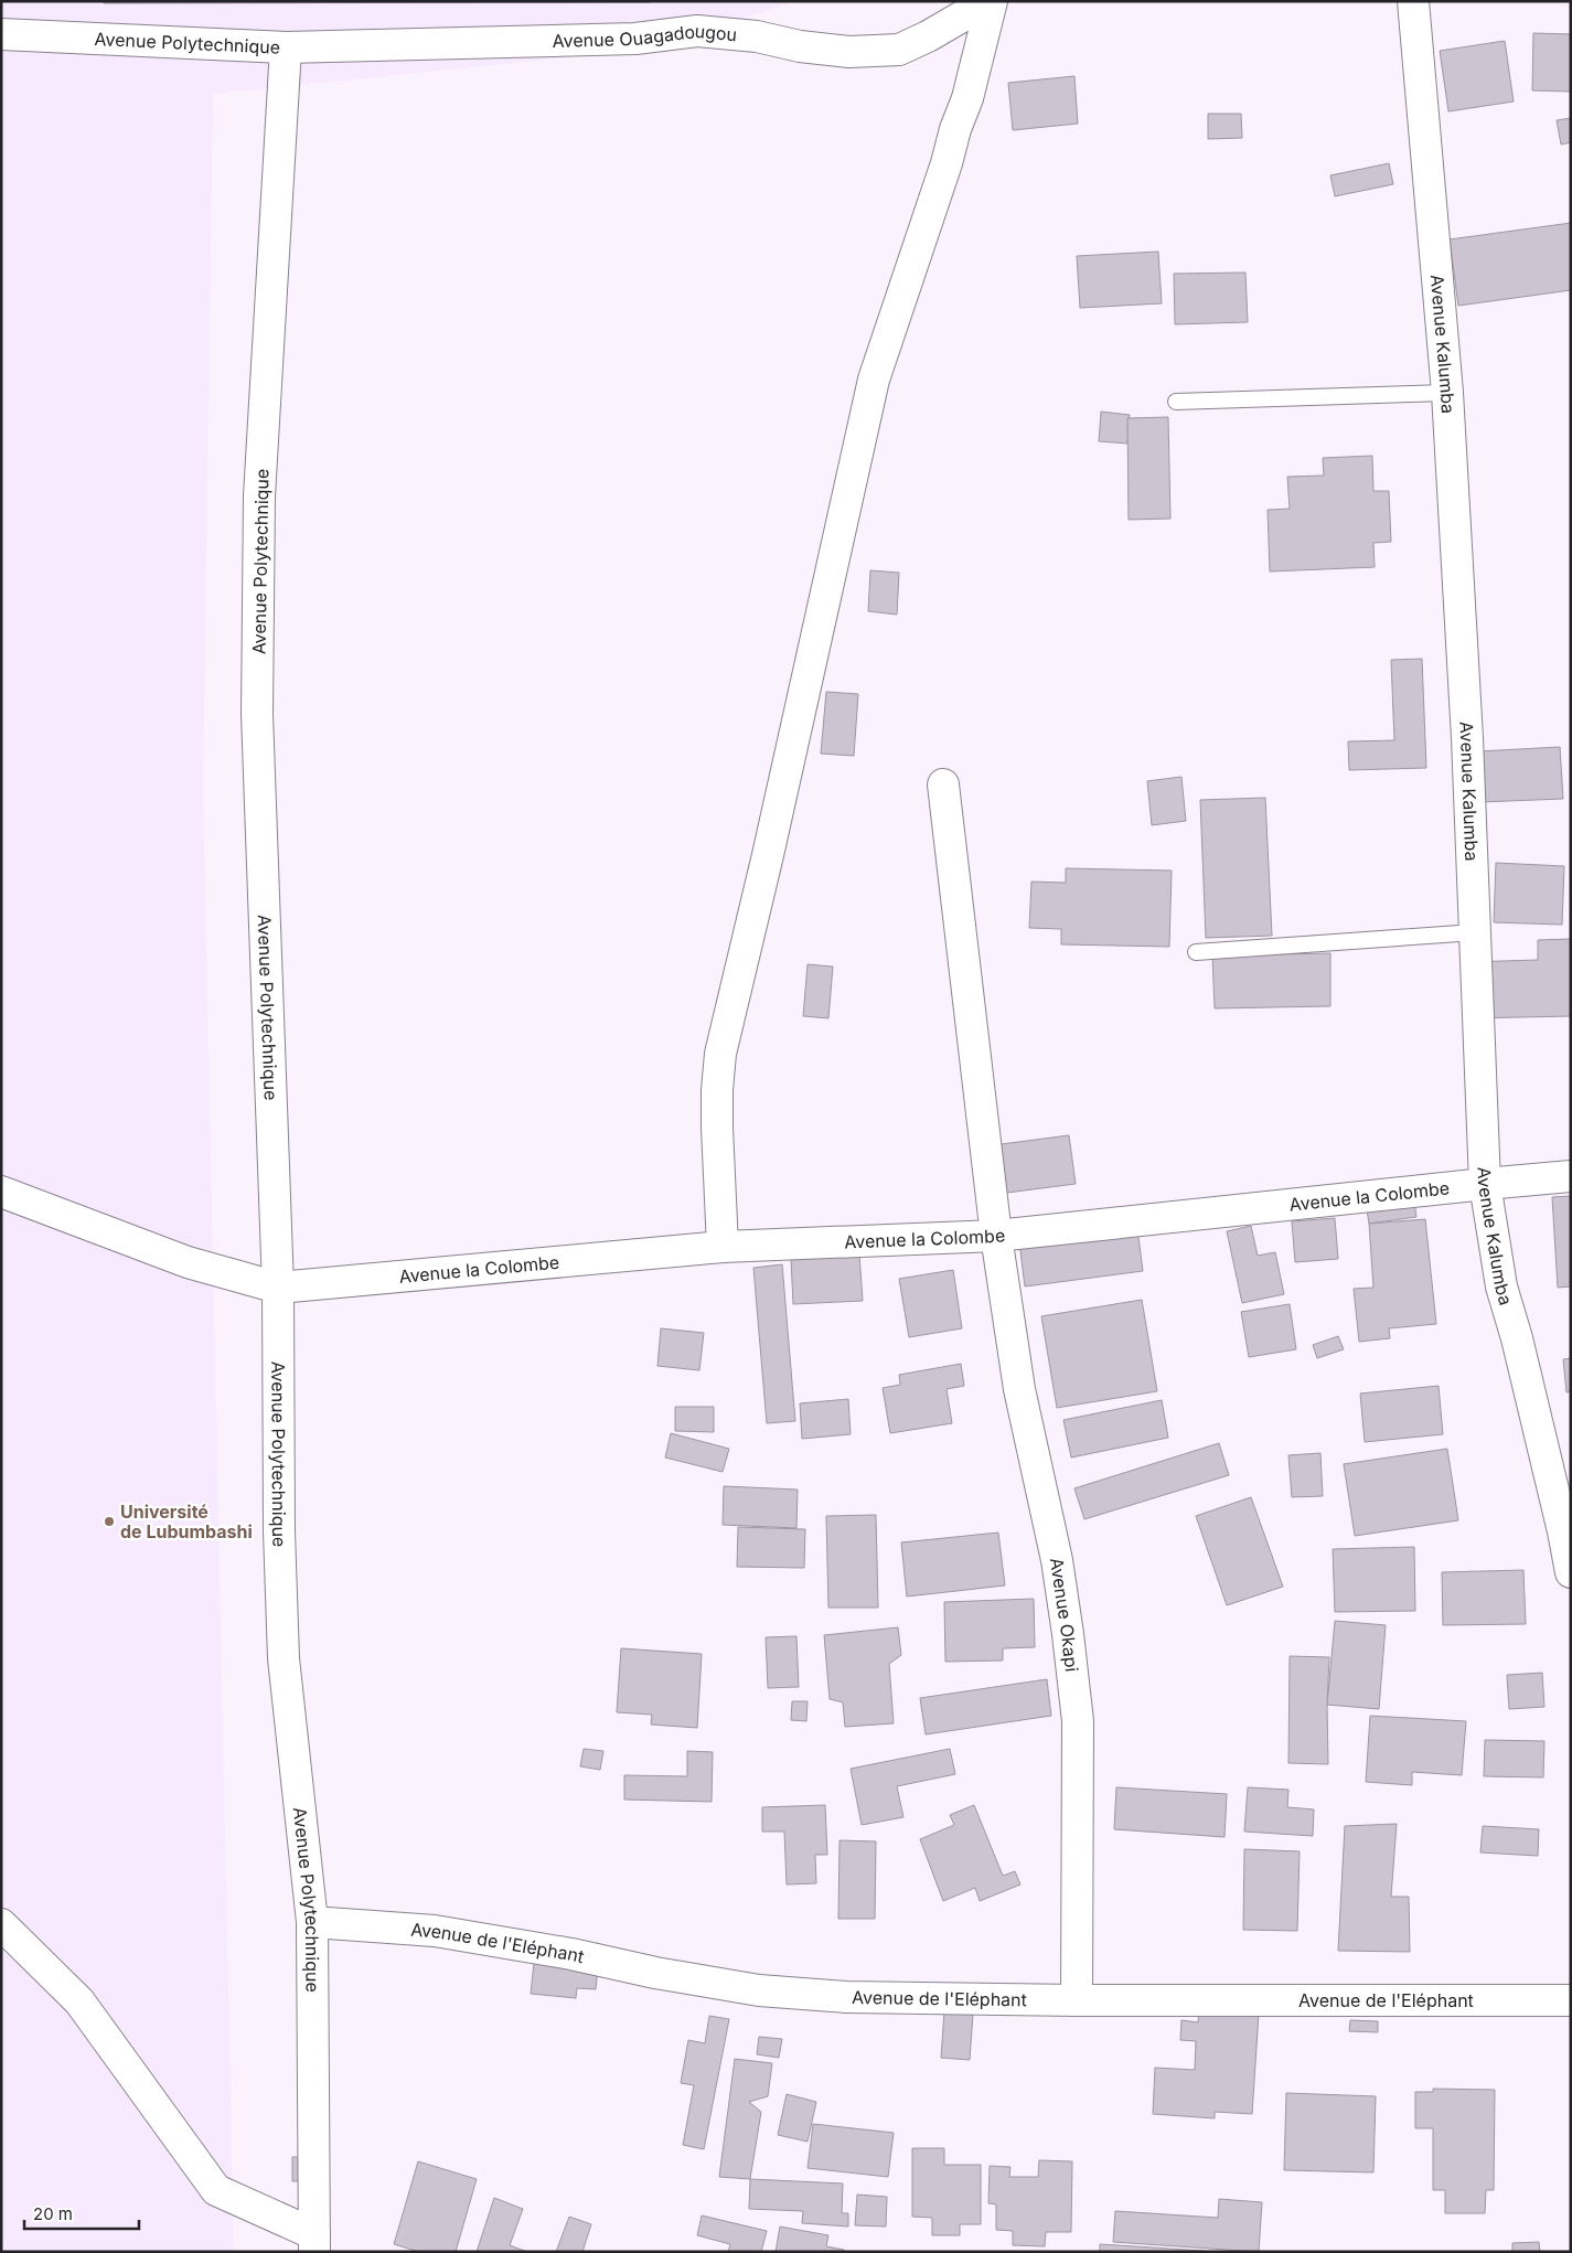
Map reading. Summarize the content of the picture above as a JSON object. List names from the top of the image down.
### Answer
{
  "streets": {
    "street": [
      "Avenue Ouagadougou",
      "Avenue Polytechnique",
      "Avenue Kalumba",
      "Avenue la Colombe",
      "Avenue Okapi",
      "Avenue de l'Eléphant"
    ]
  },
  "crossings": [
    ["Avenue Ouagadougou", "Avenue Polytechnique"],
    ["Avenue Polytechnique", "Avenue la Colombe"],
    ["Avenue Polytechnique", "Avenue de l'Eléphant"],
    ["Avenue Kalumba", "Avenue la Colombe"],
    ["Avenue la Colombe", "Avenue Okapi"],
    ["Avenue Okapi", "Avenue de l'Eléphant"]
  ],
  "places": ["Université de Lubumbashi"],
  "scale_bar": "20 m"
}
